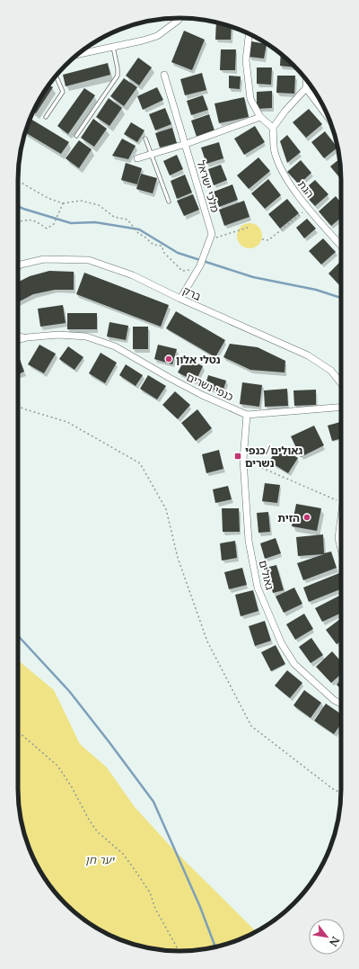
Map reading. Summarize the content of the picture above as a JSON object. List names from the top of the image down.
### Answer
{
  "streets": {
    "street": [
      "מלכי ישראל",
      "הגת",
      "ברק",
      "כנפי נשרים",
      "גאולים"
    ]
  },
  "crossings": [
    ["מלכי ישראל", "ברק"],
    ["כנפי נשרים", "גאולים"]
  ],
  "parks": ["יער חן"],
  "places": {
    "other": ["נטלי אלון", "הזית"],
    "transit": ["גאולים/כנפי נשרים"]
  },
  "north": "bottom right"
}
